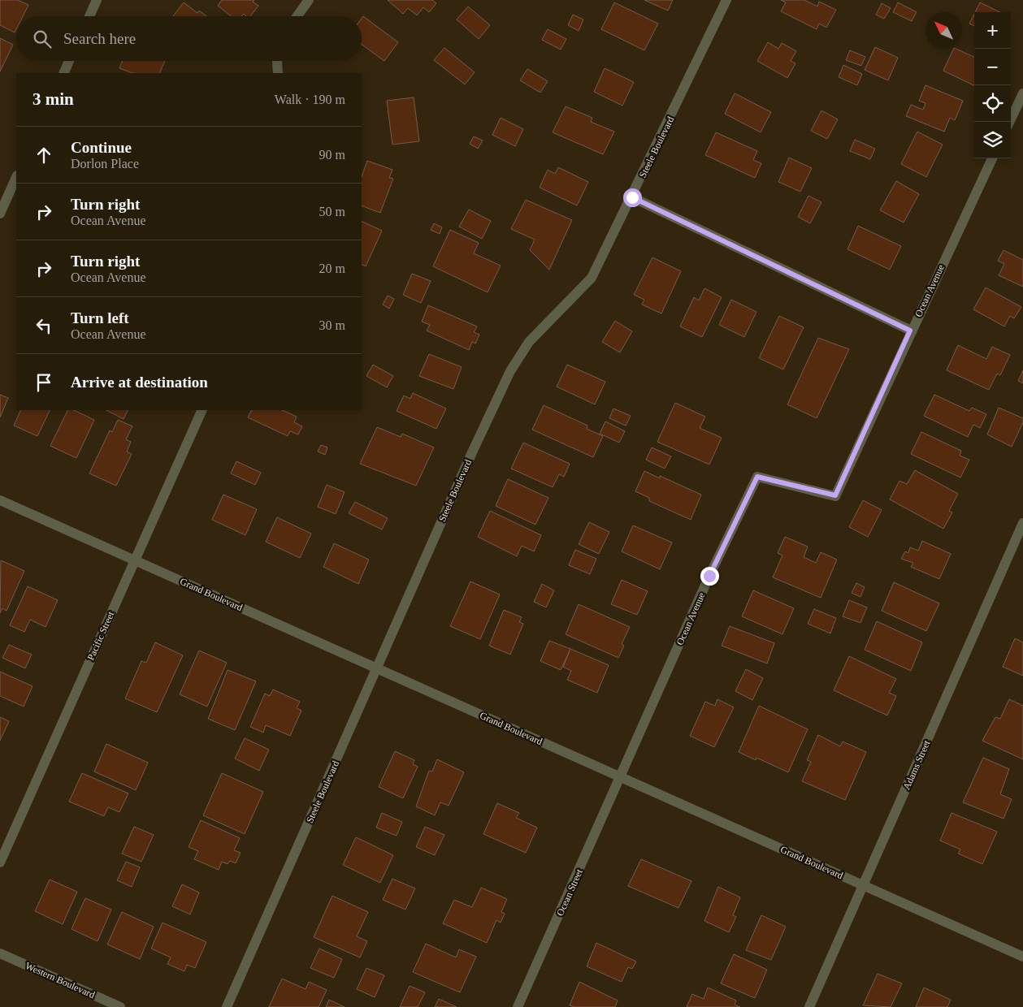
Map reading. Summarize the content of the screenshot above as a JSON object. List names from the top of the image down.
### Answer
{
  "streets": {
    "street": [
      "Steele Boulevard",
      "Ocean Avenue",
      "Grand Boulevard",
      "Pacific Street",
      "Adams Street",
      "Ocean Street",
      "Western Boulevard"
    ]
  },
  "crossings": [
    ["Steele Boulevard", "Grand Boulevard"],
    ["Ocean Avenue", "Grand Boulevard"],
    ["Ocean Avenue", "Ocean Street"],
    ["Grand Boulevard", "Pacific Street"],
    ["Grand Boulevard", "Adams Street"],
    ["Grand Boulevard", "Ocean Street"]
  ],
  "north": "top left",
  "page": {
    "map_buttons": ["+", "−"],
    "search": "Search here",
    "heading": ["3 min", "Walk · 190 m"],
    "list": [
      ["Continue", "Dorlon Place", "90 m"],
      ["Turn right", "Ocean Avenue", "50 m"],
      ["Turn right", "Ocean Avenue", "20 m"],
      ["Turn left", "Ocean Avenue", "30 m"],
      "Arrive at destination"
    ]
  }
}
